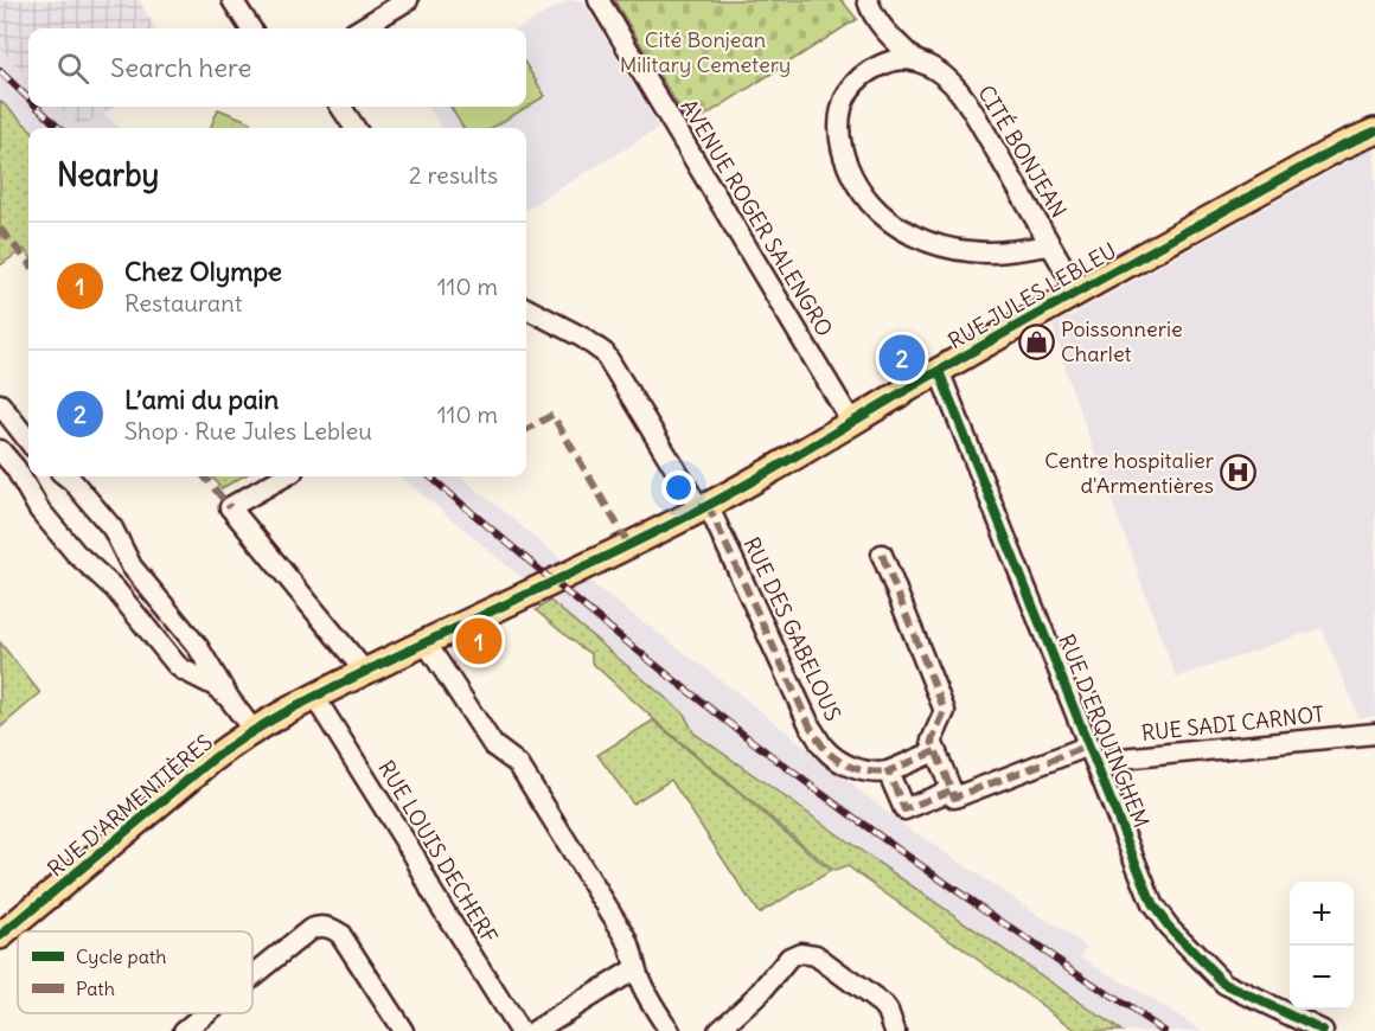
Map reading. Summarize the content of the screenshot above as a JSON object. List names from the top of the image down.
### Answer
{
  "streets": {
    "main road": ["RUE JULES LEBLEU", "RUE D'ARMENTIÈRES"],
    "street": [
      "CITÉ BONJEAN",
      "AVENUE ROGER SALENGRO",
      "RUE DES GABELOUS",
      "RUE SADI CARNOT",
      "RUE D'ERQUINGHEM",
      "RUE LOUIS DECHERF"
    ]
  },
  "crossings": [
    ["CITÉ BONJEAN", "RUE JULES LEBLEU"],
    ["AVENUE ROGER SALENGRO", "RUE JULES LEBLEU"],
    ["RUE JULES LEBLEU", "RUE DES GABELOUS"],
    ["RUE JULES LEBLEU", "RUE D'ERQUINGHEM"],
    ["RUE JULES LEBLEU", "RUE D'ARMENTIÈRES"],
    ["RUE DES GABELOUS", "RUE SADI CARNOT"],
    ["RUE SADI CARNOT", "RUE D'ERQUINGHEM"],
    ["RUE D'ARMENTIÈRES", "RUE LOUIS DECHERF"]
  ],
  "parks": ["Cité Bonjean Military Cemetery"],
  "places": {
    "shop": ["Poissonnerie Charlet"],
    "hospital": ["Centre hospitalier d'Armentières"]
  },
  "legend": ["Cycle path", "Path"],
  "page": {
    "search": "Search here",
    "heading": ["Nearby", "2 results"],
    "list": [
      {
        "mark": "1",
        "name": "Chez Olympe",
        "note": "Restaurant",
        "value": "110 m"
      },
      {
        "mark": "2",
        "name": "L’ami du pain",
        "note": "Shop · Rue Jules Lebleu",
        "value": "110 m"
      }
    ],
    "pins": ["2", "1"],
    "map_buttons": ["+", "−"]
  }
}
